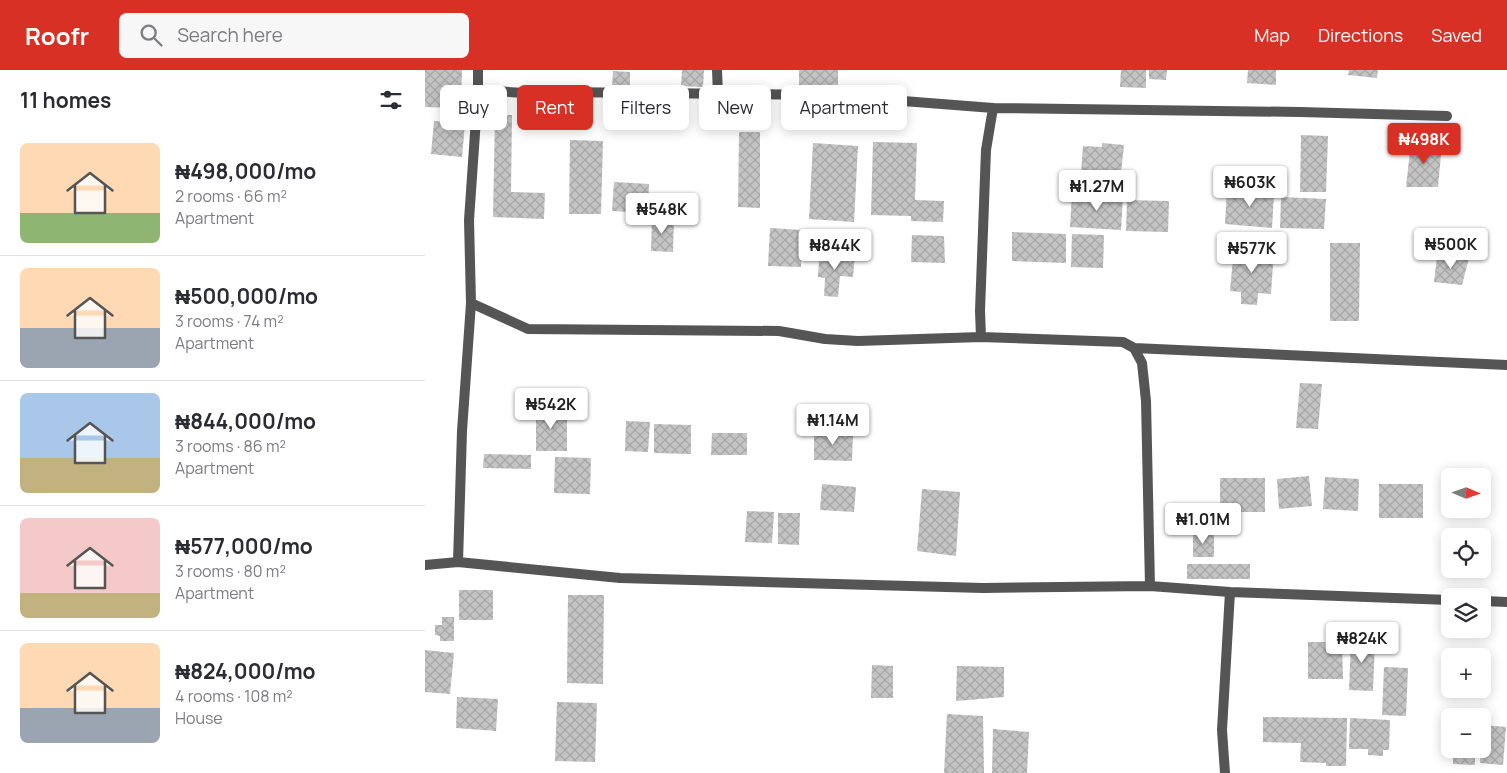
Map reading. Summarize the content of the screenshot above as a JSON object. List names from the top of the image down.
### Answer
{
  "north": "right",
  "page": {
    "header": "Roofr",
    "search": "Search here",
    "nav": ["Map", "Directions", "Saved"],
    "heading": "11 homes",
    "chip": [
      "Buy",
      "Rent",
      "Filters",
      "New",
      "Apartment"
    ],
    "price": [
      "₦498K",
      "₦603K",
      "₦1.27M",
      "₦548K",
      "₦500K",
      "₦844K",
      "₦577K",
      "₦542K",
      "₦1.14M",
      "₦1.01M",
      "₦824K"
    ],
    "list": [
      {
        "name": "₦498,000/mo",
        "note": "2 rooms · 66 m² · Apartment"
      },
      {
        "name": "₦500,000/mo",
        "note": "3 rooms · 74 m² · Apartment"
      },
      {
        "name": "₦844,000/mo",
        "note": "3 rooms · 86 m² · Apartment"
      },
      {
        "name": "₦577,000/mo",
        "note": "3 rooms · 80 m² · Apartment"
      },
      {
        "name": "₦824,000/mo",
        "note": "4 rooms · 108 m² · House"
      }
    ],
    "map_buttons": ["+", "−"]
  }
}
